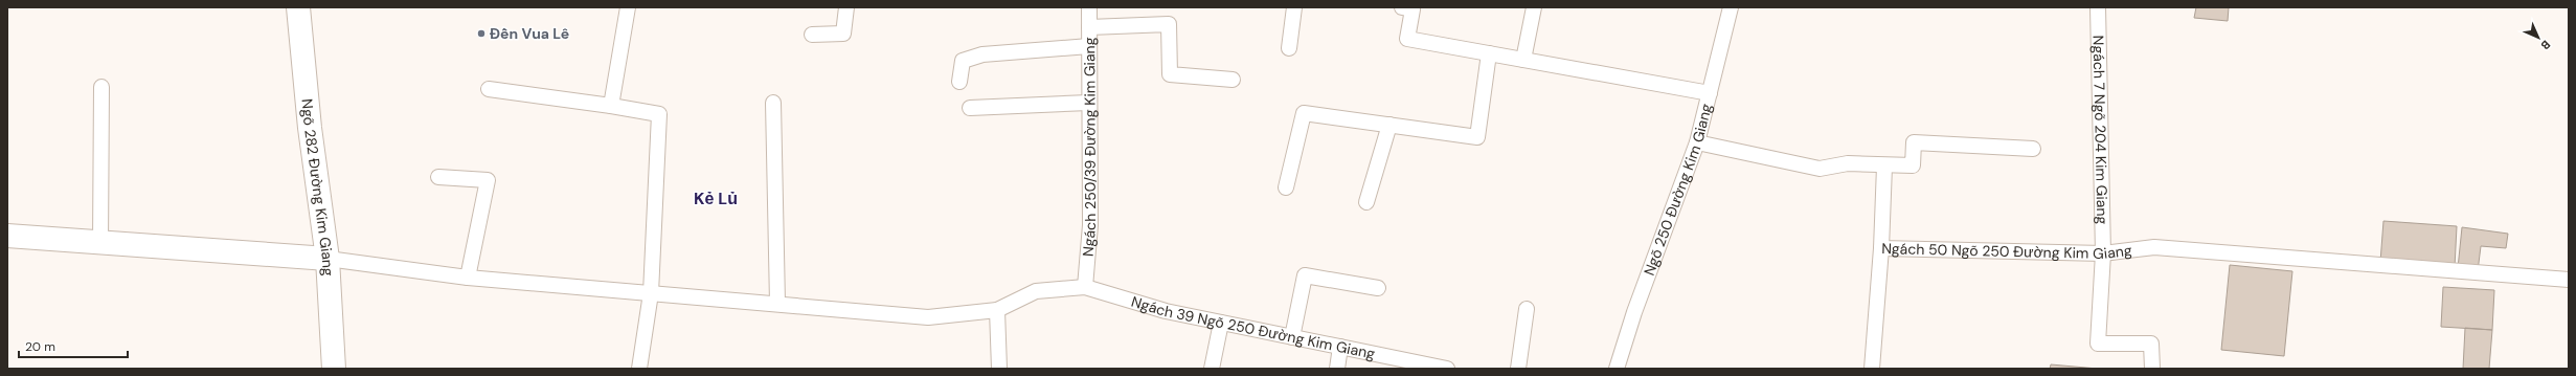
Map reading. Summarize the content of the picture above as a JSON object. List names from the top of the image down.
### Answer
{
  "streets": {
    "street": ["Ngõ 282 Đường Kim Giang"],
    "lane": [
      "Ngách 7 Ngõ 204 Kim Giang",
      "Ngách 250/39 Đường Kim Giang",
      "Ngõ 250 Đường Kim Giang",
      "Ngách 50 Ngõ 250 Đường Kim Giang",
      "Ngách 39 Ngõ 250 Đường Kim Giang"
    ]
  },
  "crossings": [
    ["Ngách 7 Ngõ 204 Kim Giang", "Ngách 50 Ngõ 250 Đường Kim Giang"],
    ["Ngách 250/39 Đường Kim Giang", "Ngách 39 Ngõ 250 Đường Kim Giang"]
  ],
  "districts": ["Kẻ Lủ"],
  "places": ["Đền Vua Lê"],
  "scale_bar": "20 m",
  "north": "bottom right"
}
